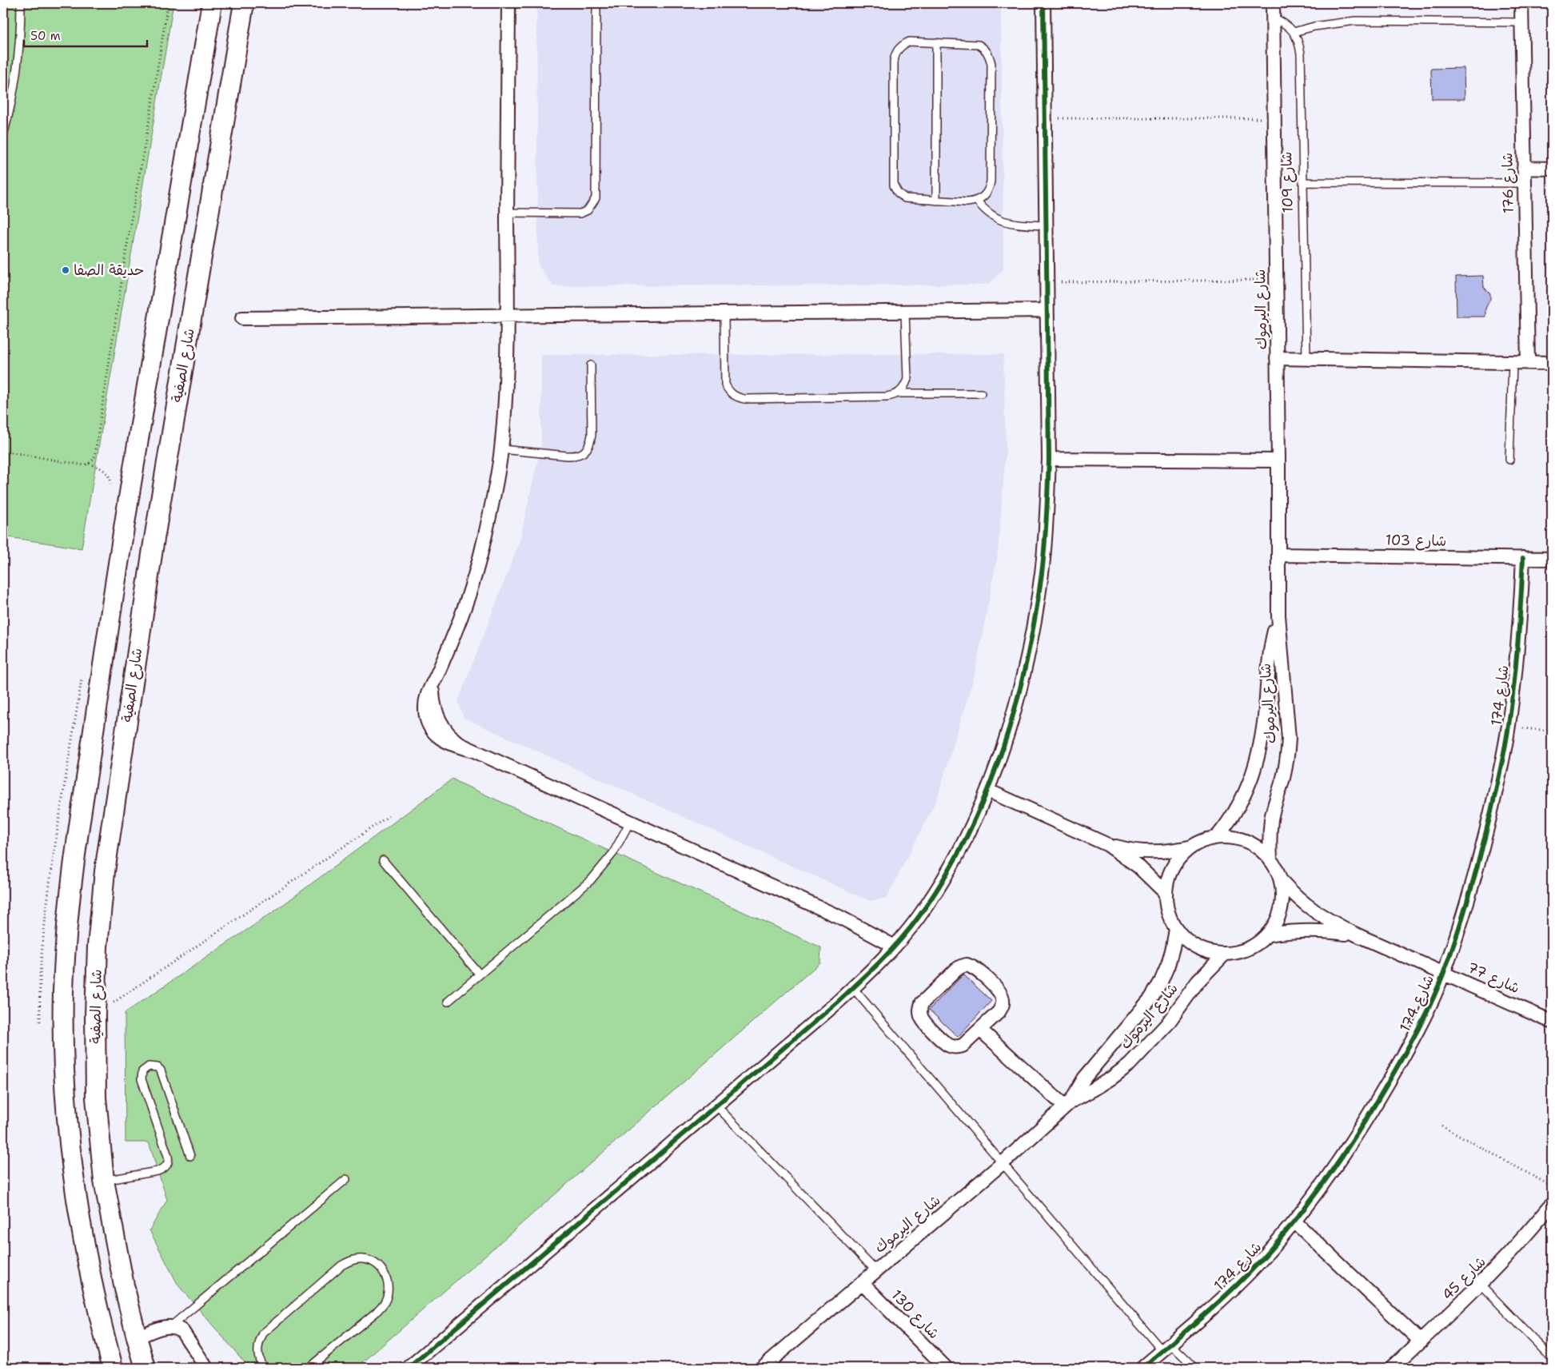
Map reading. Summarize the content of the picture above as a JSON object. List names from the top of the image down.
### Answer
{
  "streets": {
    "main road": ["شارع الصفية"],
    "street": [
      "شارع 176",
      "شارع اليرموك",
      "شارع 103",
      "شارع 174",
      "شارع 77",
      "شارع 45",
      "شارع 130"
    ],
    "lane": ["شارع 109"]
  },
  "crossings": [
    ["شارع اليرموك", "شارع 103"],
    ["شارع اليرموك", "شارع 77"],
    ["شارع اليرموك", "شارع 130"],
    ["شارع 103", "شارع 174"],
    ["شارع 174", "شارع 77"]
  ],
  "places": ["حديقة الصفا"],
  "scale_bar": "50 m"
}
